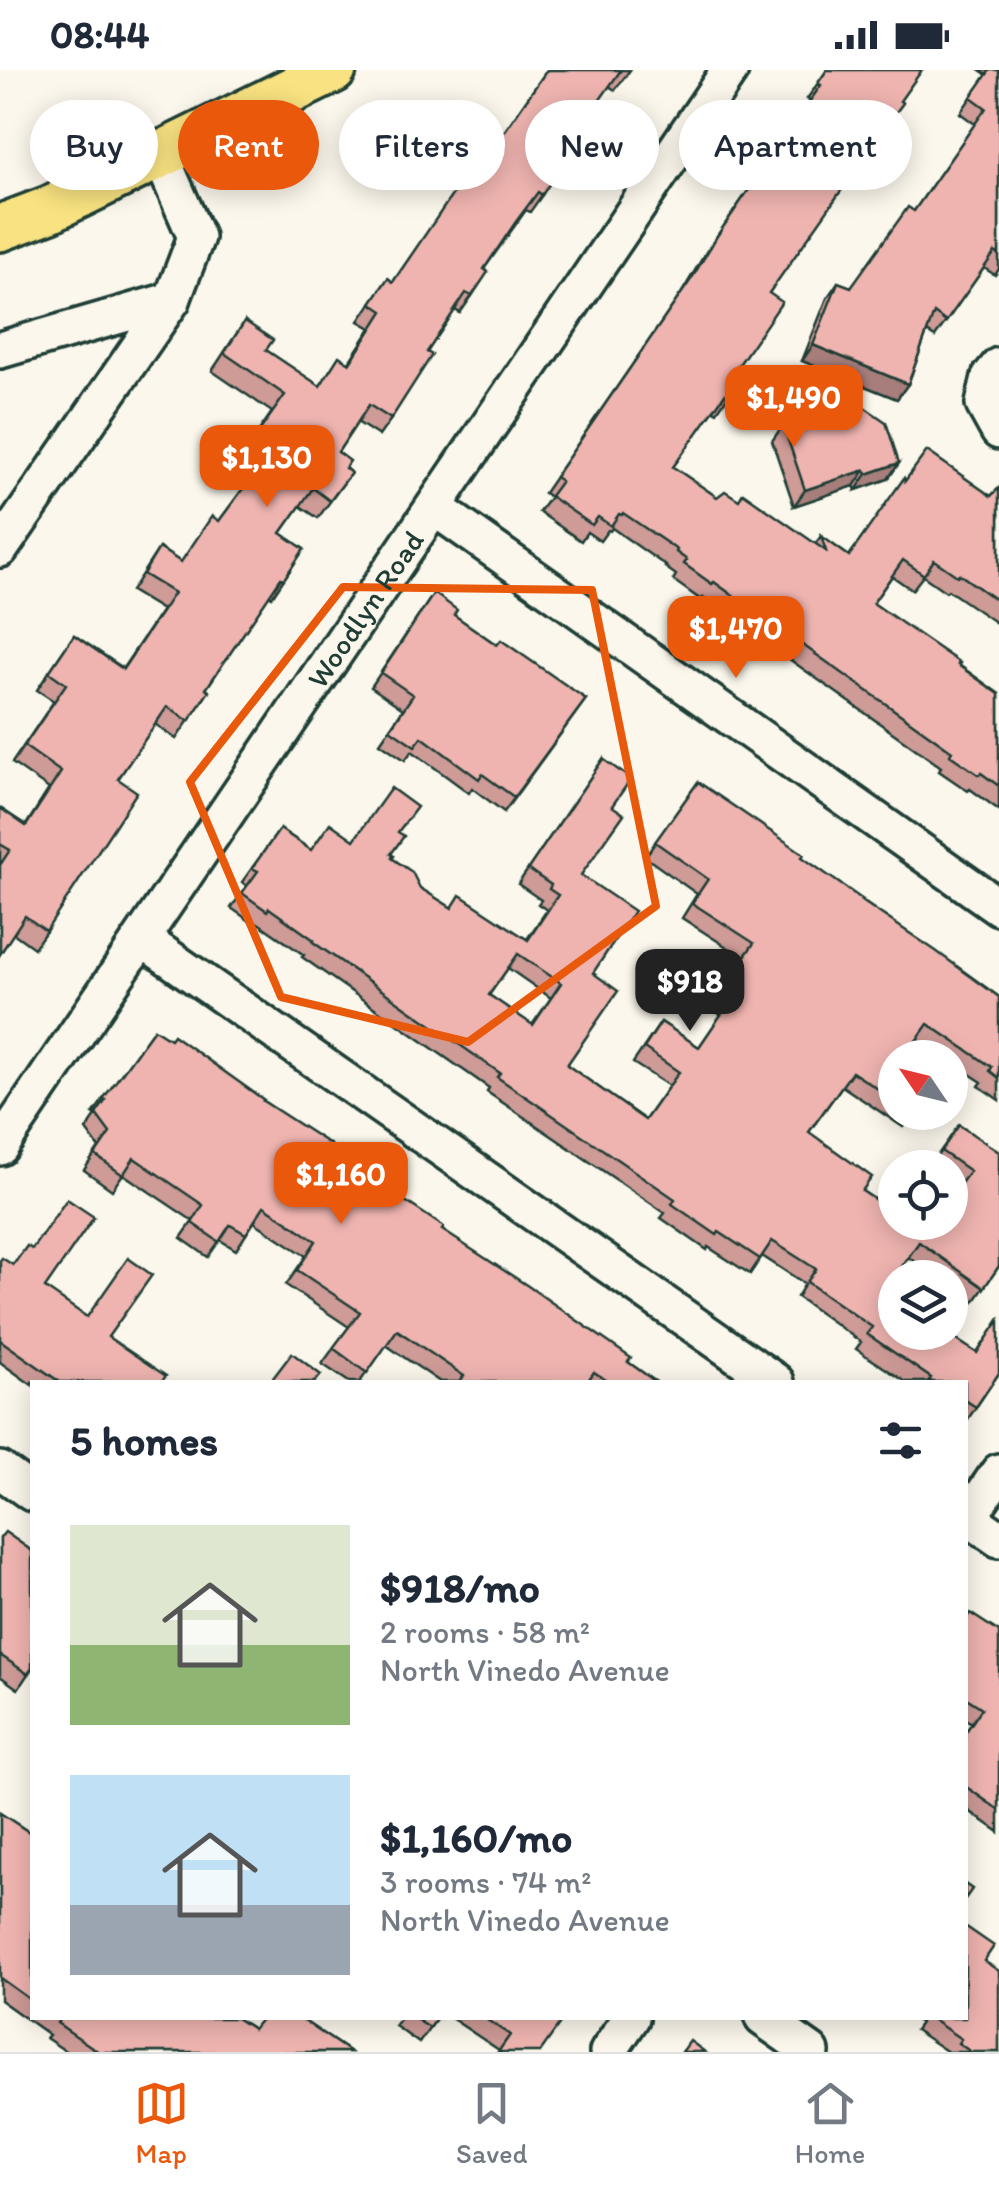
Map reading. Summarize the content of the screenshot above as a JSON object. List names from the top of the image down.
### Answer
{
  "streets": {
    "street": ["Woodlyn Road"]
  },
  "north": "top left",
  "page": {
    "status": "08:44",
    "chip": [
      "Buy",
      "Rent",
      "Filters",
      "New",
      "Apartment"
    ],
    "price": [
      "$1,490",
      "$1,130",
      "$1,470",
      "$918",
      "$1,160"
    ],
    "heading": "5 homes",
    "list": [
      {
        "name": "$918/mo",
        "note": "2 rooms · 58 m² · North Vinedo Avenue"
      },
      {
        "name": "$1,160/mo",
        "note": "3 rooms · 74 m² · North Vinedo Avenue"
      }
    ],
    "tabs": ["Map", "Saved", "Home"]
  }
}
